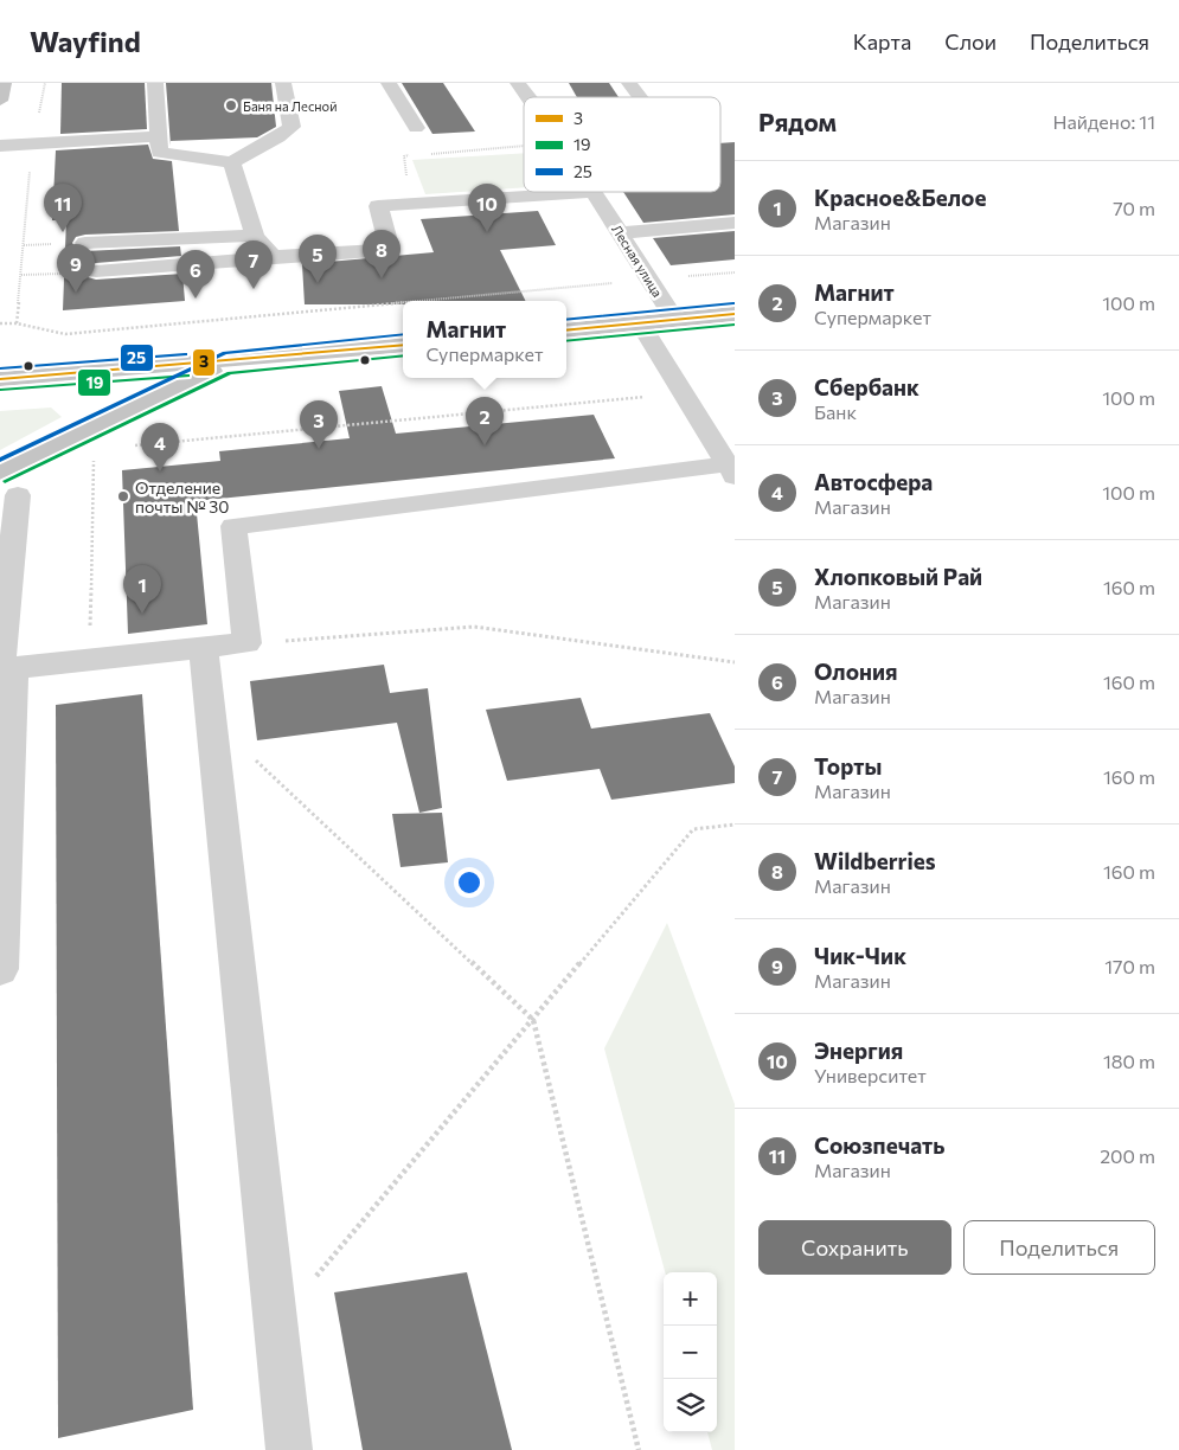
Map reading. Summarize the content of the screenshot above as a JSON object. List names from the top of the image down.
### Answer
{
  "streets": {
    "street": ["Лесная улица"]
  },
  "places": ["Баня на Лесной", "Отделение почты № 30"],
  "lines": ["transit line 25", "transit line 3", "transit line 19"],
  "legend": ["3", "19", "25"],
  "page": {
    "header": "Wayfind",
    "nav": ["Карта", "Слои", "Поделиться"],
    "heading": ["Рядом", "Найдено: 11"],
    "list": [
      {
        "mark": "1",
        "name": "Красное&Белое",
        "note": "Магазин",
        "value": "70 m"
      },
      {
        "mark": "2",
        "name": "Магнит",
        "note": "Супермаркет",
        "value": "100 m"
      },
      {
        "mark": "3",
        "name": "Сбербанк",
        "note": "Банк",
        "value": "100 m"
      },
      {
        "mark": "4",
        "name": "Автосфера",
        "note": "Магазин",
        "value": "100 m"
      },
      {
        "mark": "5",
        "name": "Хлопковый Рай",
        "note": "Магазин",
        "value": "160 m"
      },
      {
        "mark": "6",
        "name": "Олония",
        "note": "Магазин",
        "value": "160 m"
      },
      {
        "mark": "7",
        "name": "Торты",
        "note": "Магазин",
        "value": "160 m"
      },
      {
        "mark": "8",
        "name": "Wildberries",
        "note": "Магазин",
        "value": "160 m"
      },
      {
        "mark": "9",
        "name": "Чик-Чик",
        "note": "Магазин",
        "value": "170 m"
      },
      {
        "mark": "10",
        "name": "Энергия",
        "note": "Университет",
        "value": "180 m"
      },
      {
        "mark": "11",
        "name": "Союзпечать",
        "note": "Магазин",
        "value": "200 m"
      }
    ],
    "pins": [
      "10",
      "11",
      "8",
      "5",
      "7",
      "9",
      "6",
      "2",
      "3",
      "4",
      "1"
    ],
    "popup": ["Магнит", "Супермаркет"],
    "buttons": ["Сохранить", "Поделиться"],
    "map_buttons": ["+", "−"]
  }
}
